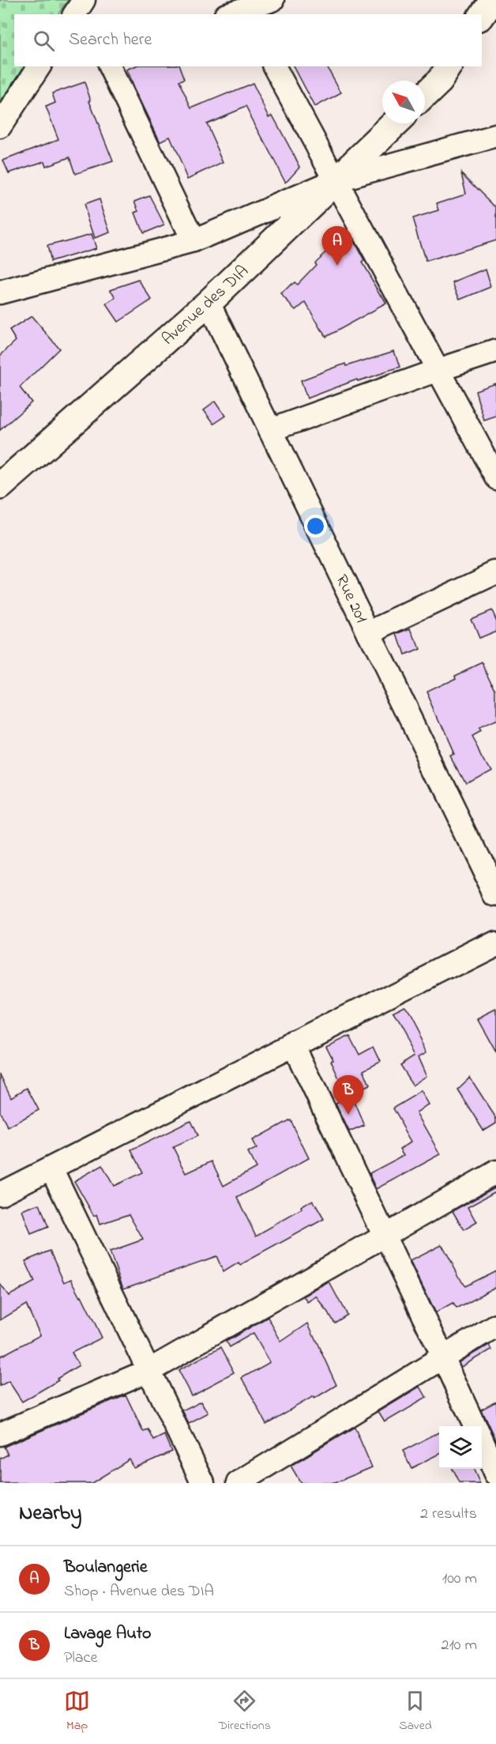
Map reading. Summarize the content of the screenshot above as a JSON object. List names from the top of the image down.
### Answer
{
  "streets": {
    "street": ["Avenue des DIA", "Rue 201"]
  },
  "crossings": [
    ["Avenue des DIA", "Rue 201"]
  ],
  "north": "top left",
  "page": {
    "search": "Search here",
    "pins": ["A", "B"],
    "heading": ["Nearby", "2 results"],
    "list": [
      {
        "mark": "A",
        "name": "Boulangerie",
        "note": "Shop · Avenue des DIA",
        "value": "100 m"
      },
      {
        "mark": "B",
        "name": "Lavage Auto",
        "note": "Place",
        "value": "210 m"
      }
    ],
    "nav": ["Map", "Directions", "Saved"]
  }
}
